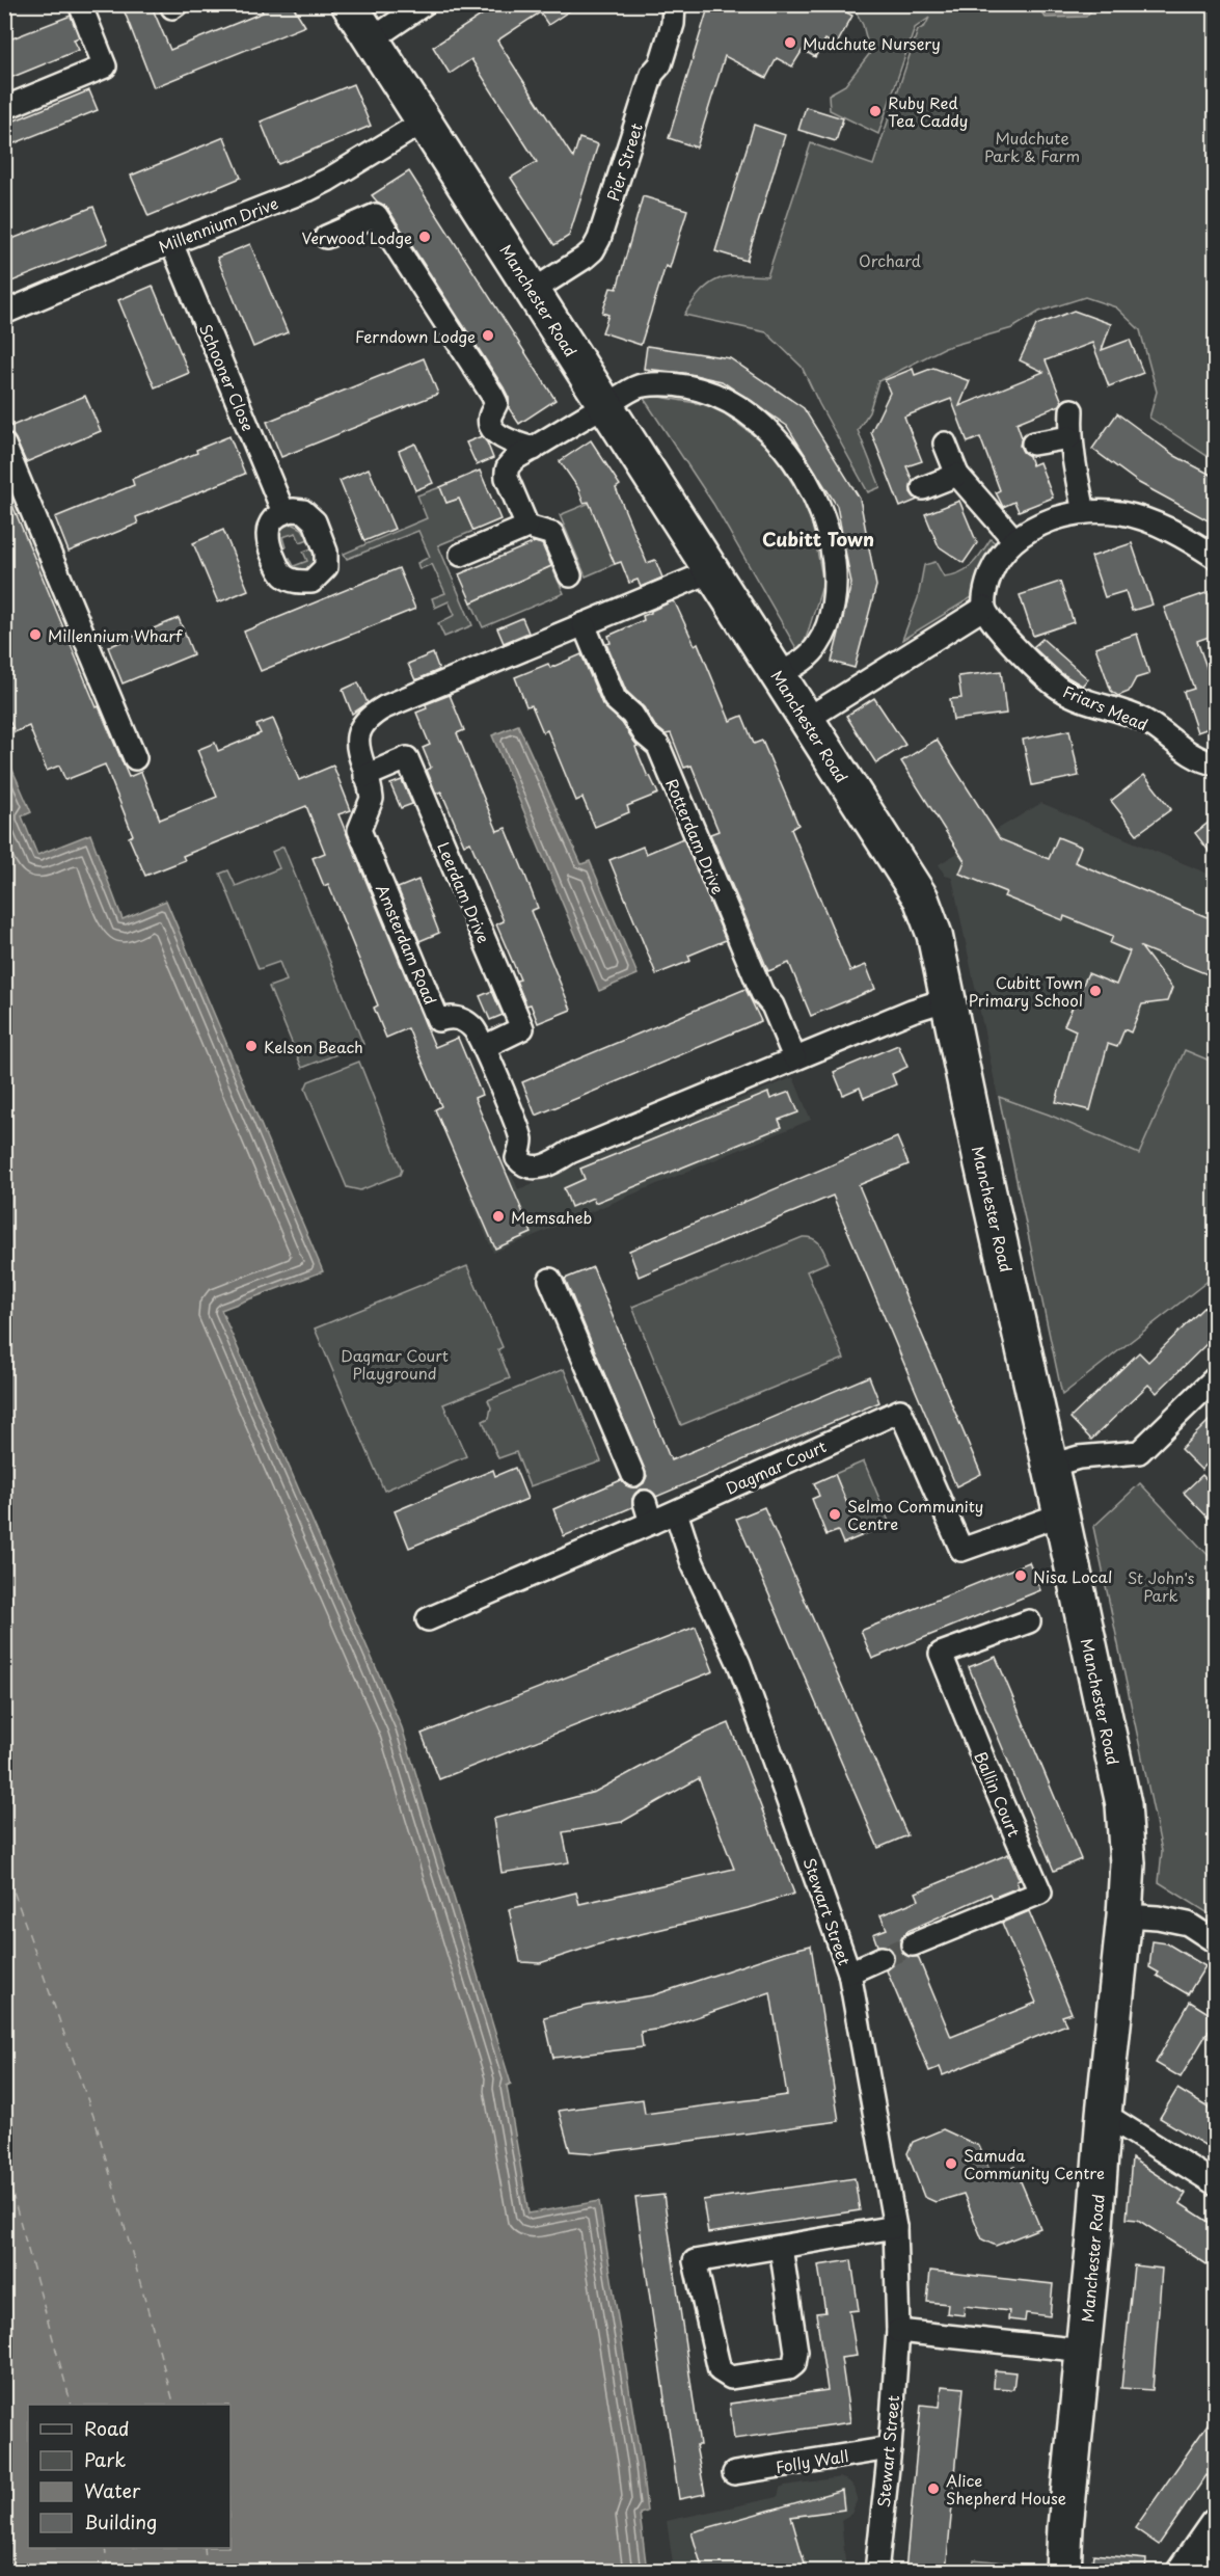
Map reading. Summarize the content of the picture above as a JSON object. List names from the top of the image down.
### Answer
{
  "streets": {
    "main road": ["Manchester Road"],
    "street": [
      "Pier Street",
      "Millennium Drive",
      "Schooner Close",
      "Friars Mead",
      "Rotterdam Drive",
      "Leerdam Drive",
      "Amsterdam Road",
      "Dagmar Court",
      "Ballin Court",
      "Stewart Street",
      "Folly Wall"
    ]
  },
  "crossings": [
    ["Pier Street", "Manchester Road"],
    ["Millennium Drive", "Manchester Road"],
    ["Millennium Drive", "Schooner Close"],
    ["Manchester Road", "Amsterdam Road"],
    ["Manchester Road", "Dagmar Court"],
    ["Rotterdam Drive", "Amsterdam Road"],
    ["Leerdam Drive", "Amsterdam Road"],
    ["Dagmar Court", "Stewart Street"],
    ["Stewart Street", "Folly Wall"]
  ],
  "districts": ["Cubitt Town"],
  "parks": [
    "Mudchute Park & Farm",
    "Orchard",
    "Dagmar Court Playground",
    "St John's Park"
  ],
  "places": [
    "Mudchute Nursery",
    "Ruby Red Tea Caddy",
    "Verwood Lodge",
    "Ferndown Lodge",
    "Millennium Wharf",
    "Cubitt Town Primary School",
    "Kelson Beach",
    "Memsaheb",
    "Selmo Community Centre",
    "Nisa Local",
    "Samuda Community Centre",
    "Alice Shepherd House"
  ],
  "legend": [
    "Road",
    "Park",
    "Water",
    "Building"
  ]
}
